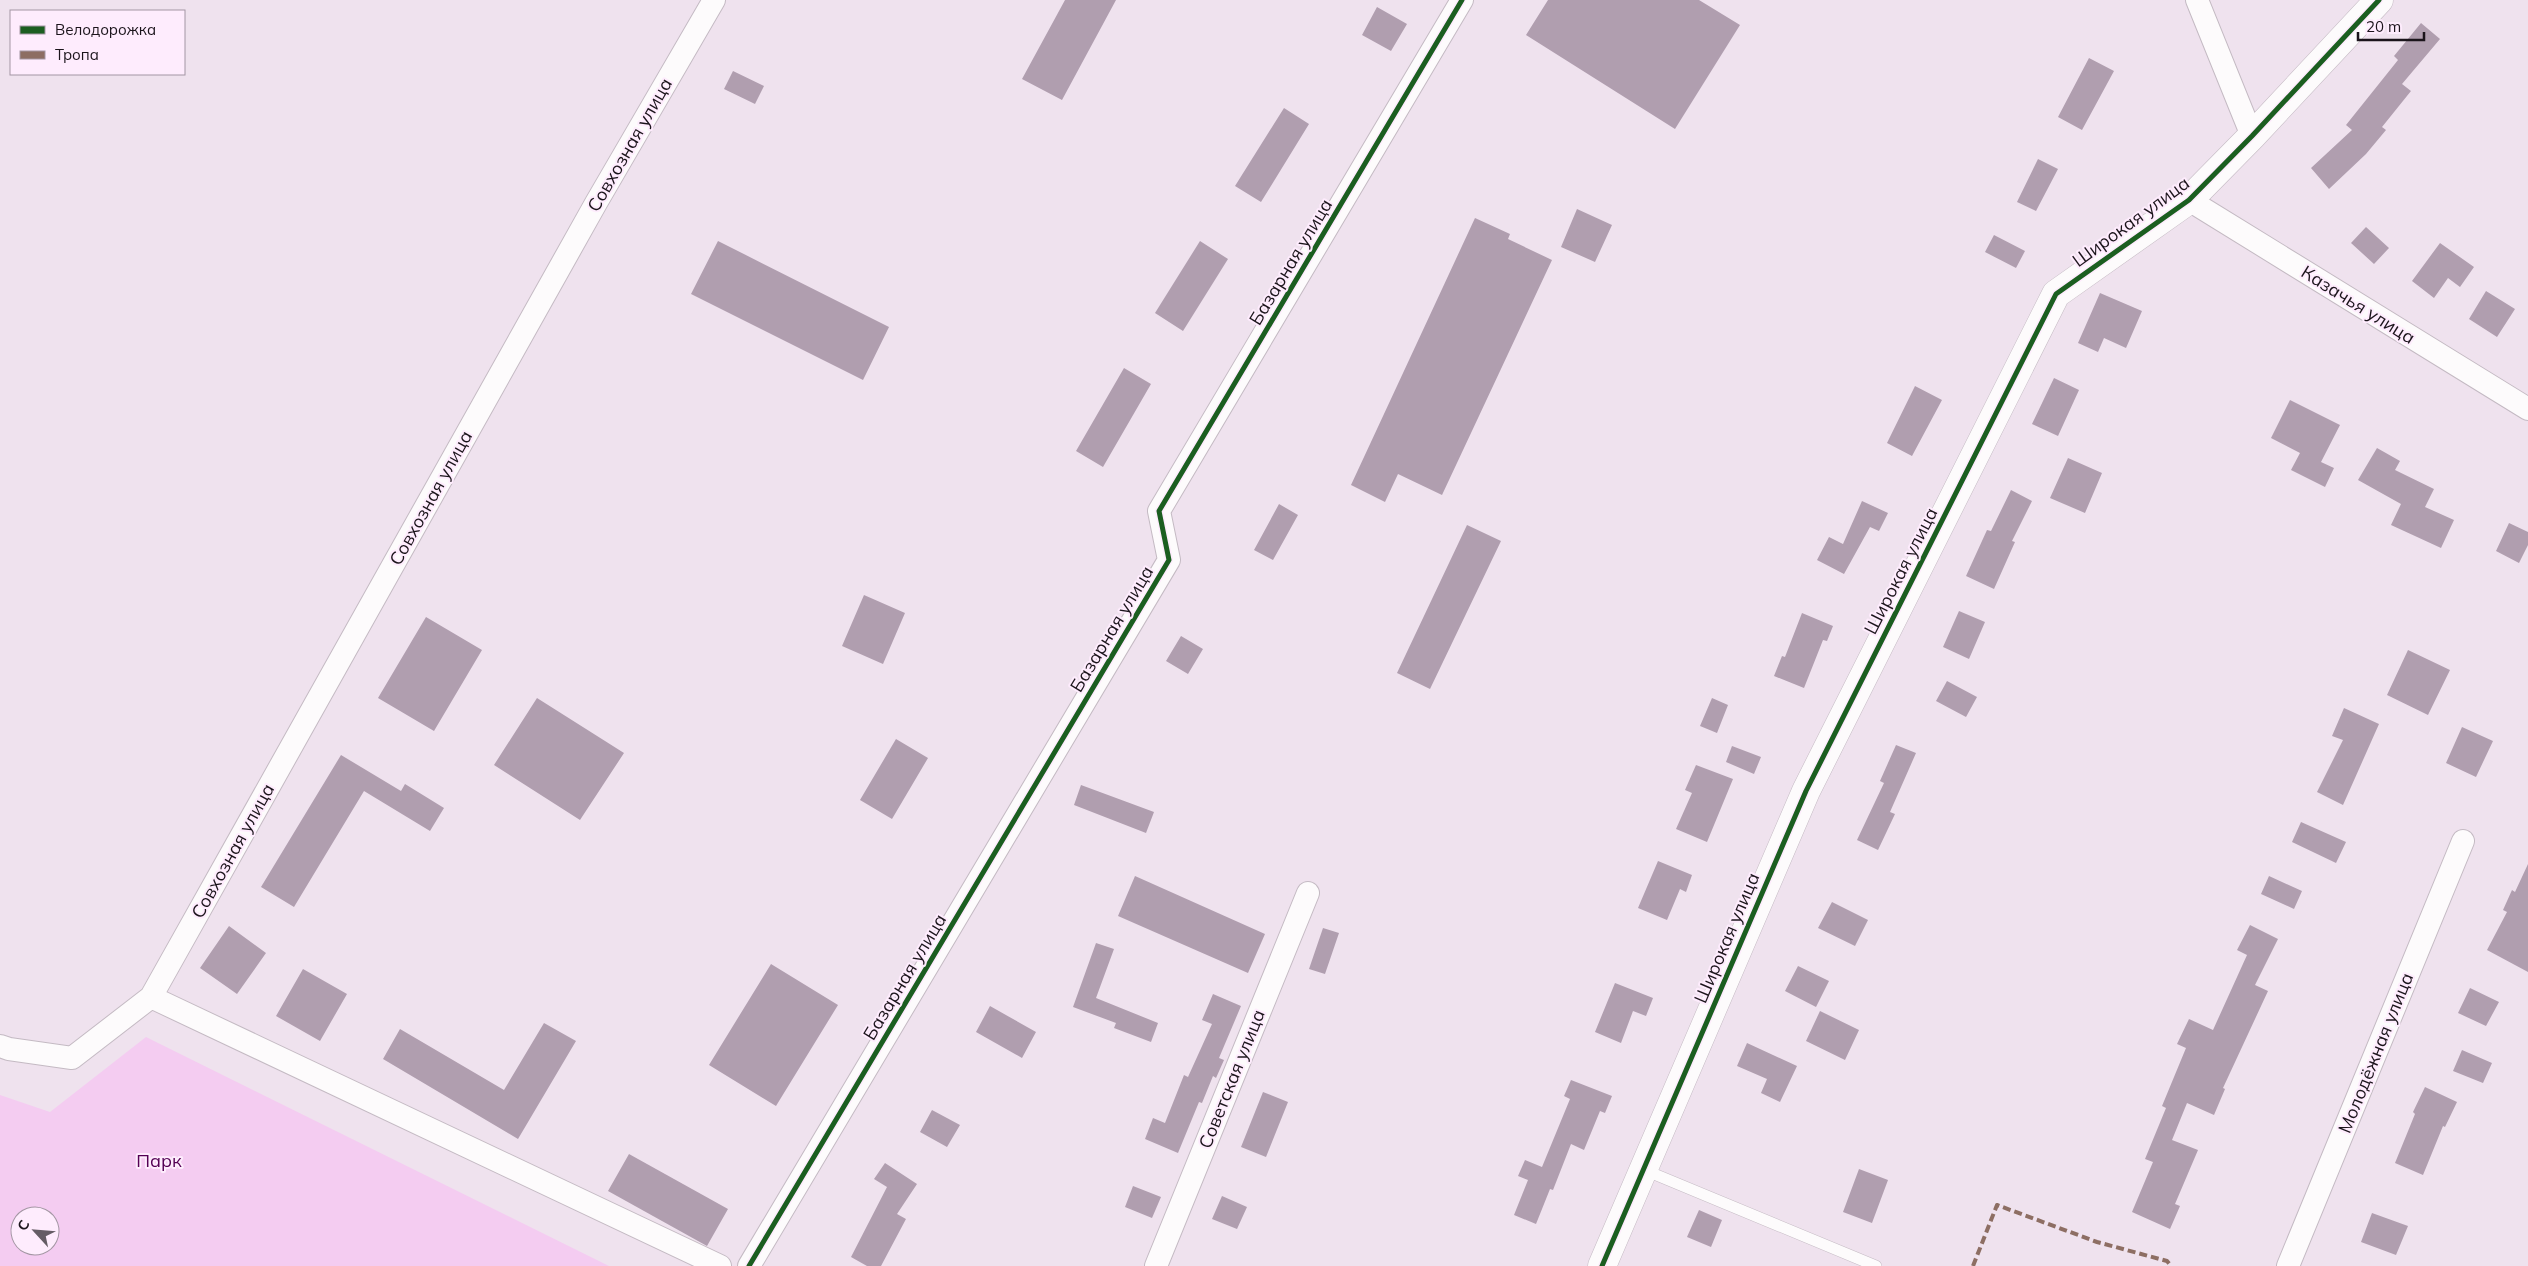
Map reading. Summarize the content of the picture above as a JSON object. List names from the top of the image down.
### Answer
{
  "streets": {
    "street": [
      "Совхозная улица",
      "Широкая улица",
      "Базарная улица",
      "Казачья улица",
      "Молодёжная улица",
      "Советская улица"
    ]
  },
  "crossings": [
    ["Широкая улица", "Казачья улица"]
  ],
  "parks": ["Парк"],
  "legend": ["Велодорожка", "Тропа"],
  "scale_bar": "20 m",
  "north": "top left"
}
